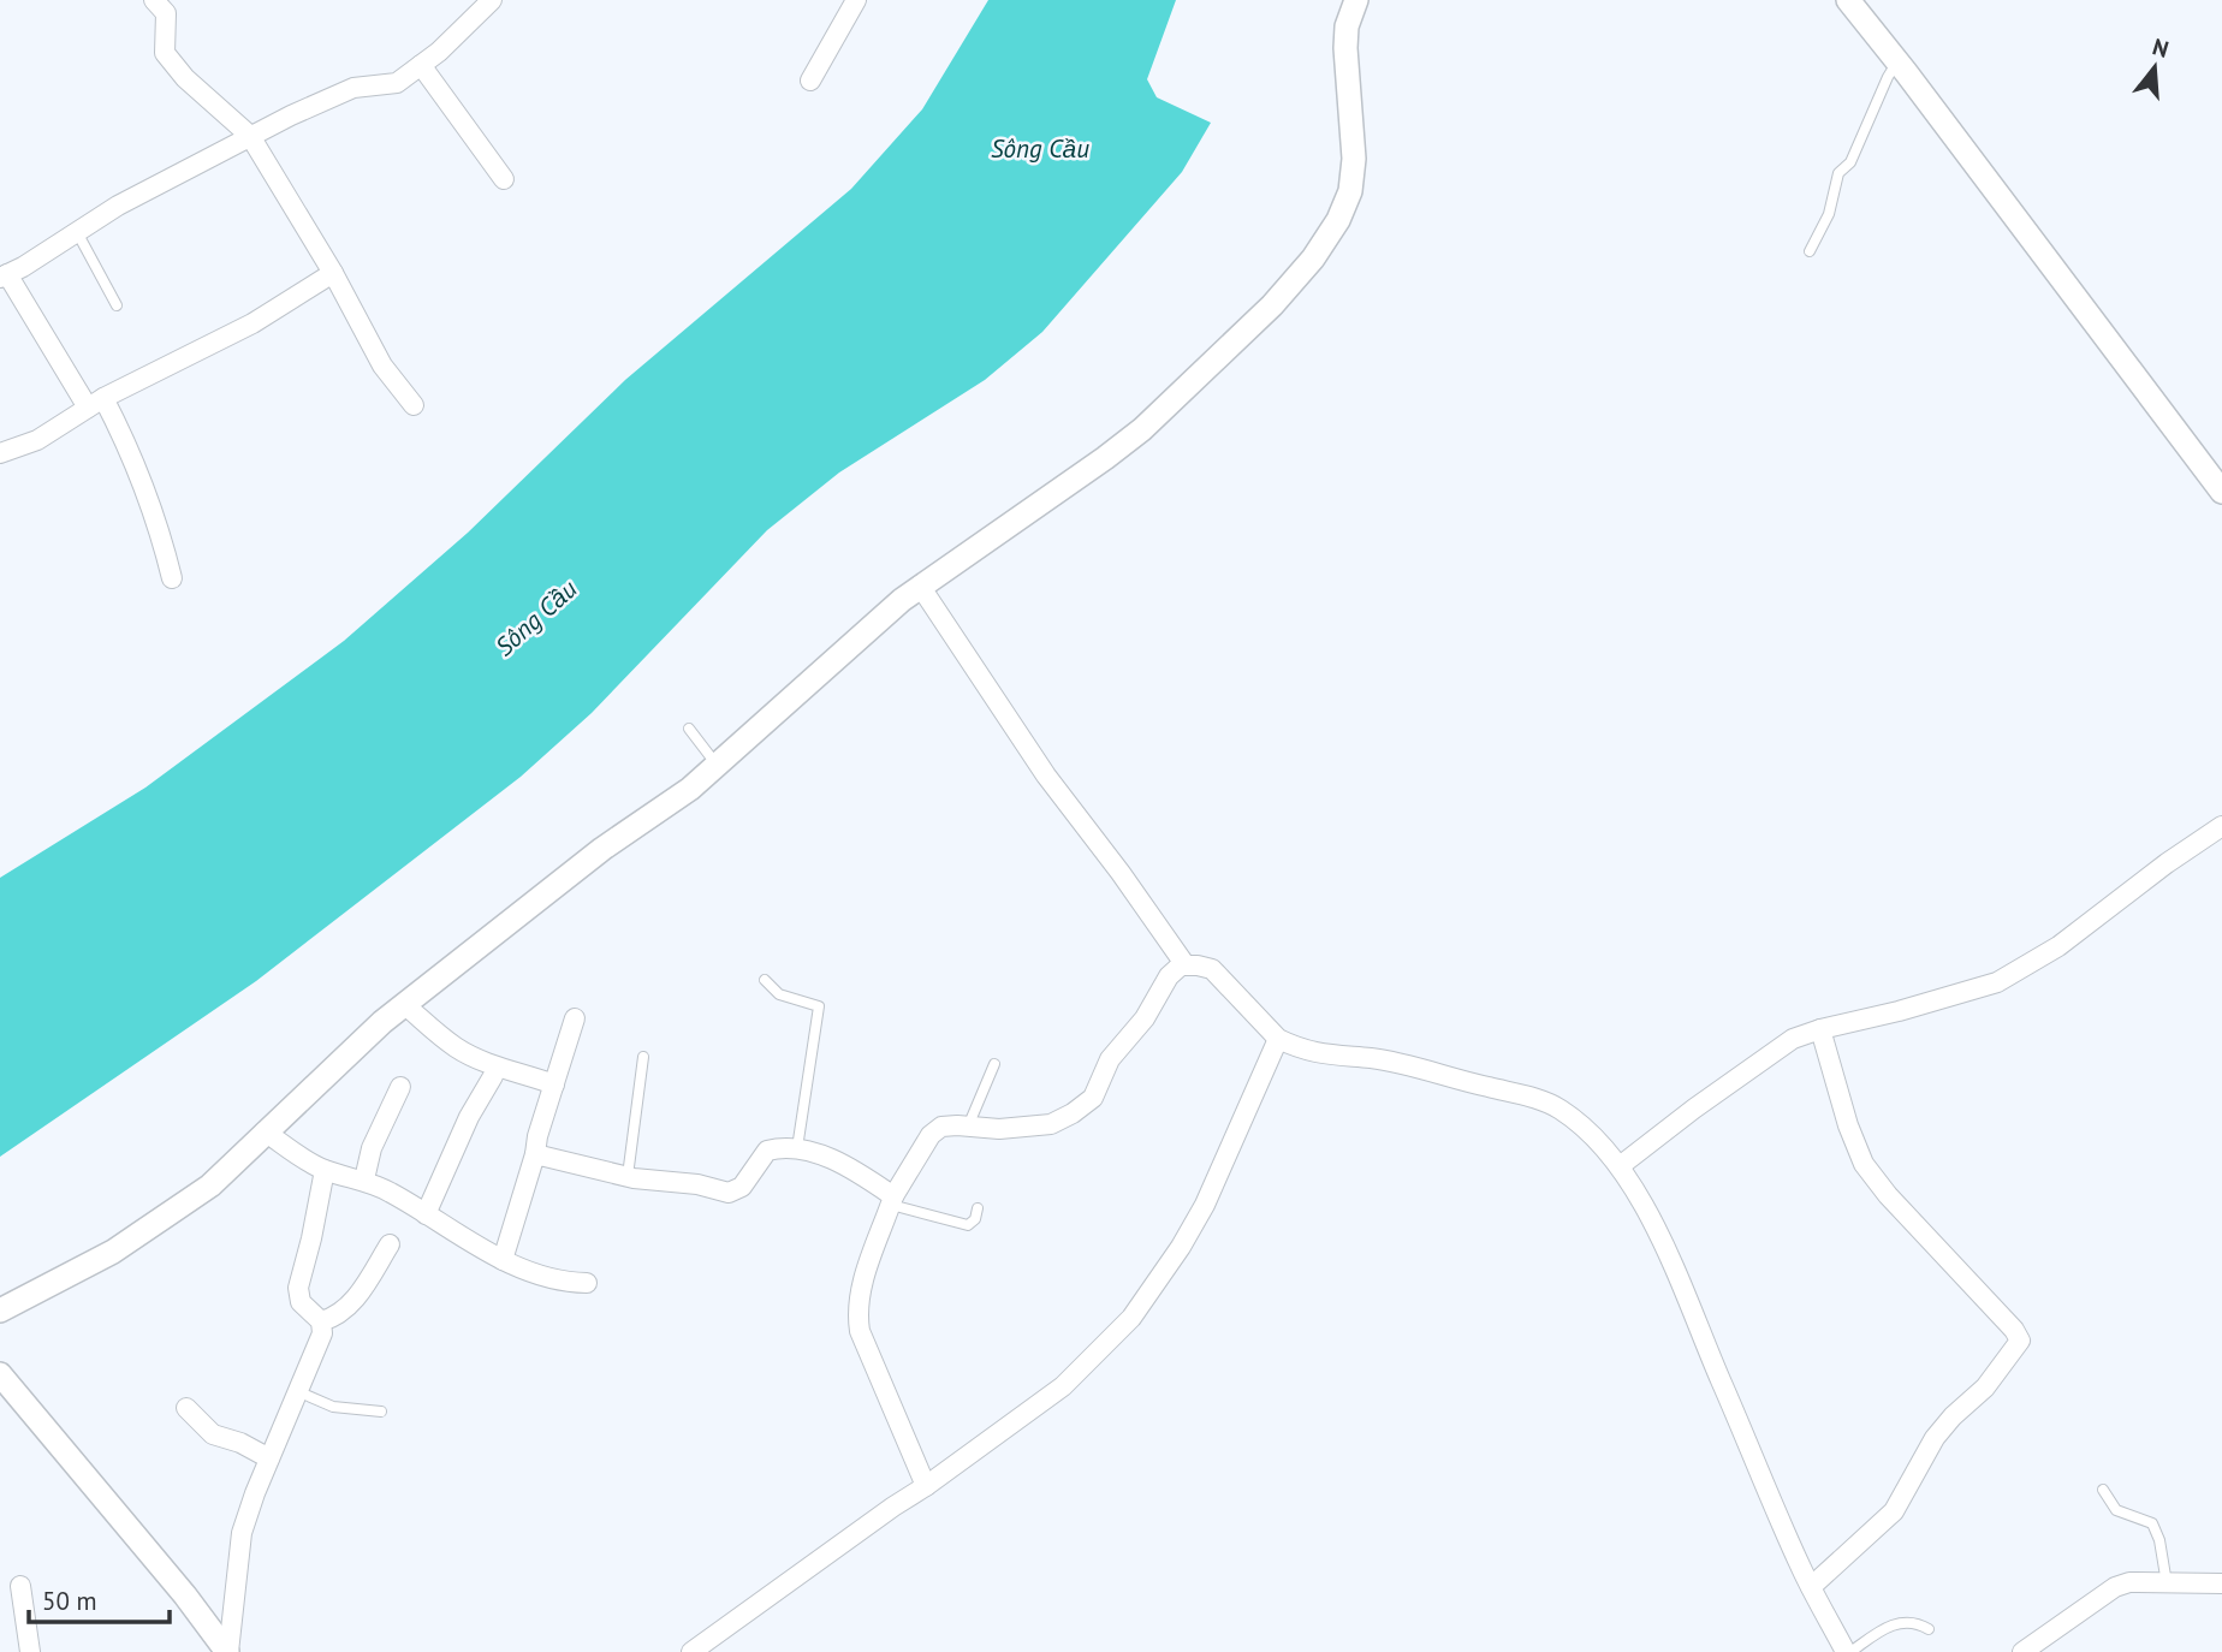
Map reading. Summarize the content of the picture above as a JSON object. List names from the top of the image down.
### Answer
{
  "water": ["Sông Cầu"],
  "scale_bar": "50 m",
  "north": "top"
}
